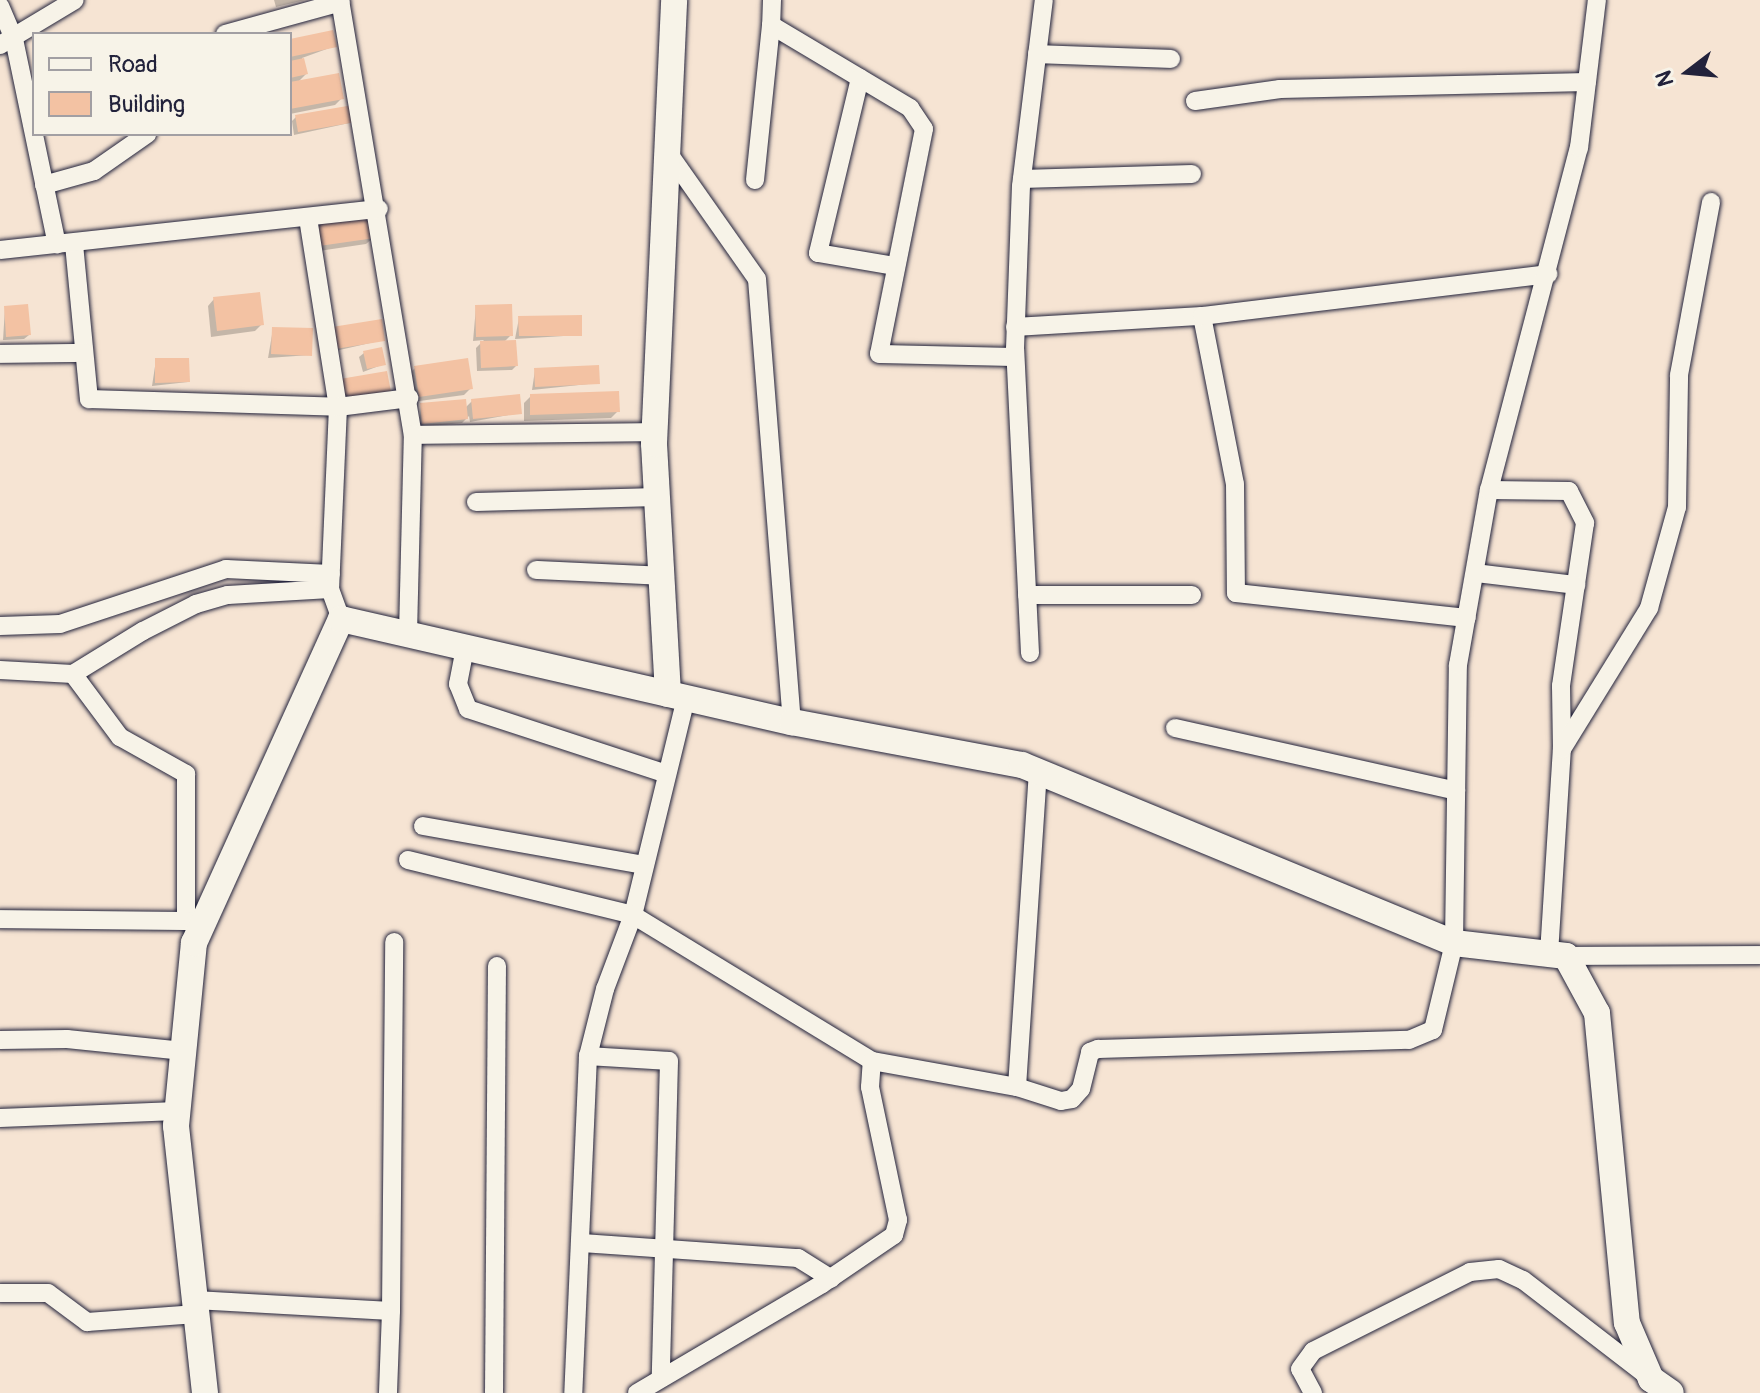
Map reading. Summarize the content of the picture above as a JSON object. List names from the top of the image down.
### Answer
{
  "legend": ["Road", "Building"],
  "north": "left"
}
